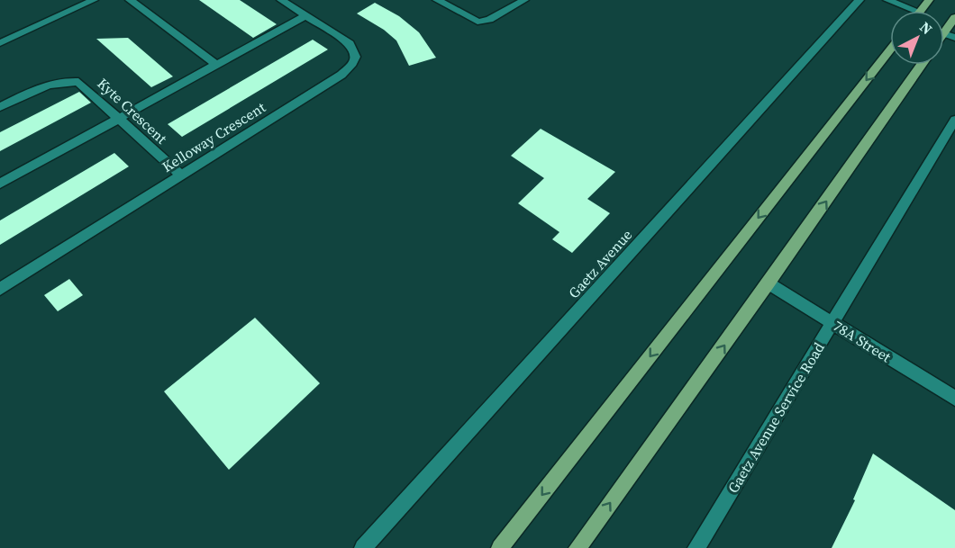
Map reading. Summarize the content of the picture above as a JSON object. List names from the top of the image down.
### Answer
{
  "streets": {
    "street": [
      "Kyte Crescent",
      "Kelloway Crescent",
      "Gaetz Avenue",
      "78A Street",
      "Gaetz Avenue Service Road"
    ]
  },
  "crossings": [
    ["Kyte Crescent", "Kelloway Crescent"],
    ["78A Street", "Gaetz Avenue Service Road"]
  ],
  "north": "top right"
}
